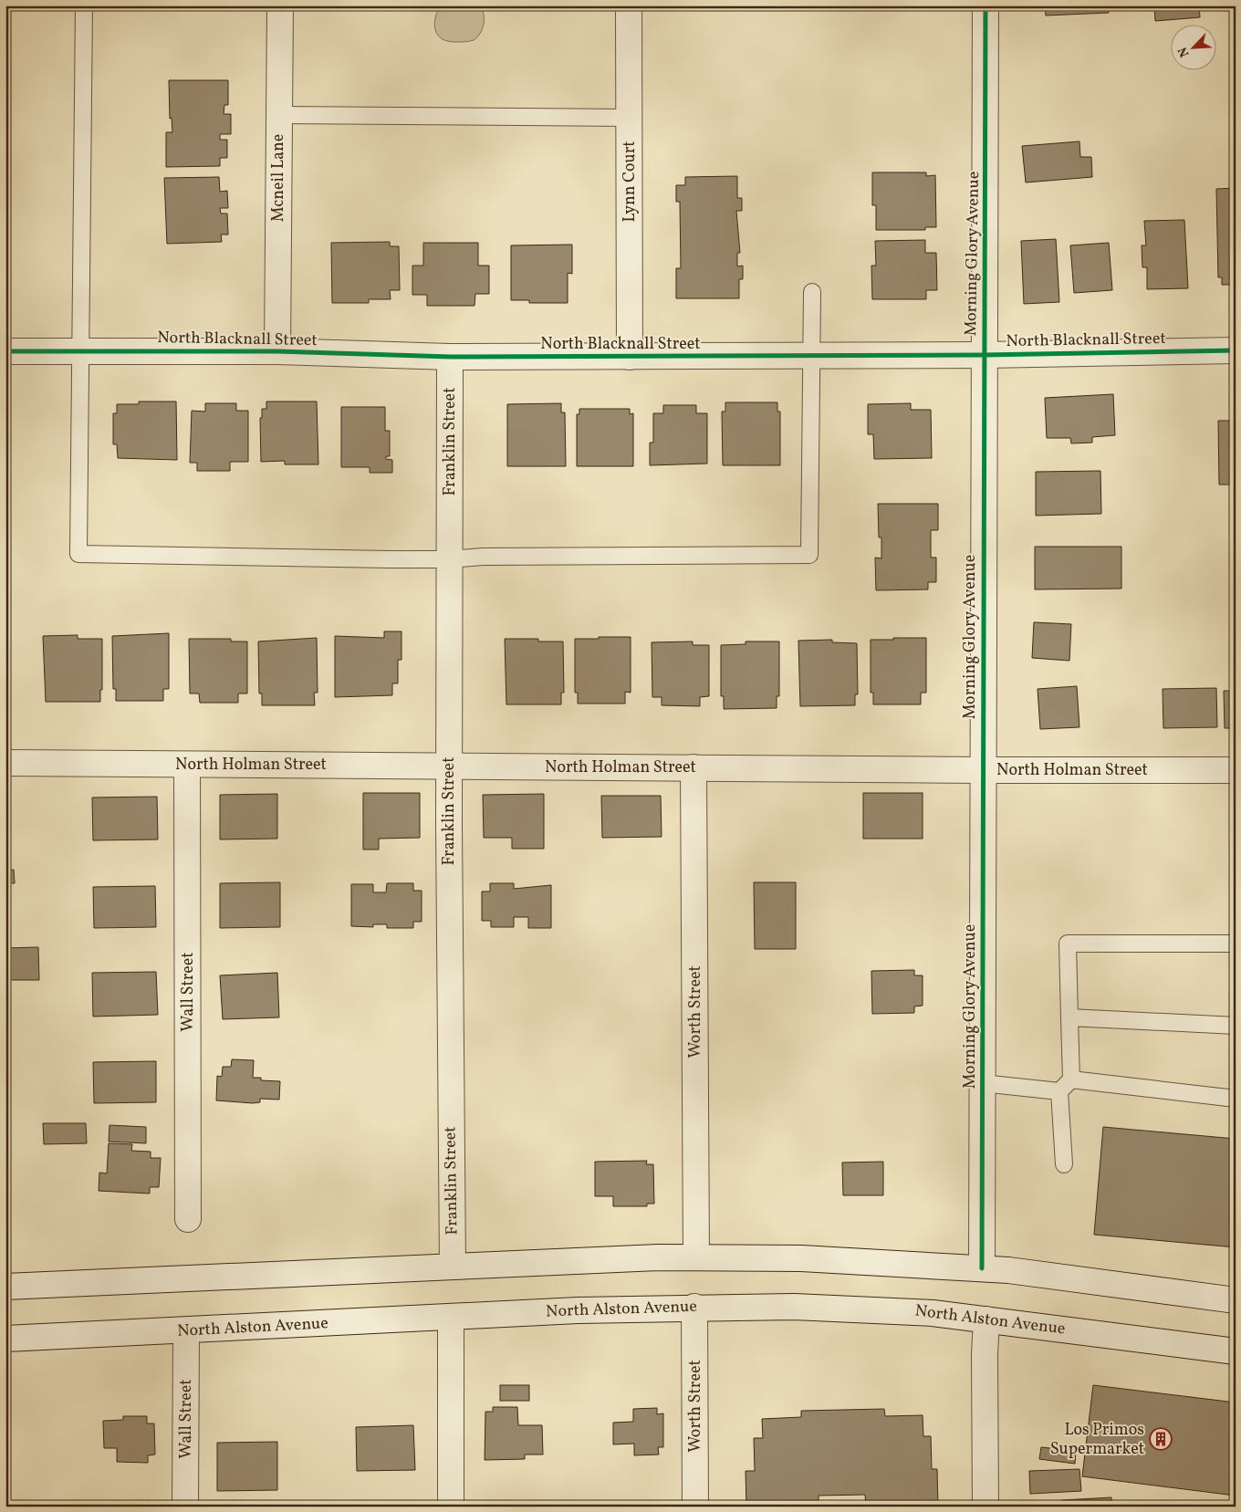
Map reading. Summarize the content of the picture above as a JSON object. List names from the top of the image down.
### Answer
{
  "streets": {
    "street": [
      "Mcneil Lane",
      "Lynn Court",
      "Morning Glory Avenue",
      "North Blacknall Street",
      "Franklin Street",
      "North Holman Street",
      "Wall Street",
      "Worth Street",
      "North Alston Avenue"
    ]
  },
  "crossings": [
    ["Mcneil Lane", "North Blacknall Street"],
    ["Lynn Court", "North Blacknall Street"],
    ["Morning Glory Avenue", "North Blacknall Street"],
    ["Morning Glory Avenue", "North Holman Street"],
    ["North Blacknall Street", "Franklin Street"],
    ["Franklin Street", "North Holman Street"],
    ["North Holman Street", "Wall Street"],
    ["North Holman Street", "Worth Street"],
    ["Wall Street", "North Alston Avenue"],
    ["Worth Street", "North Alston Avenue"]
  ],
  "places": {
    "building": ["Los Primos Supermarket"]
  },
  "north": "bottom left"
}
